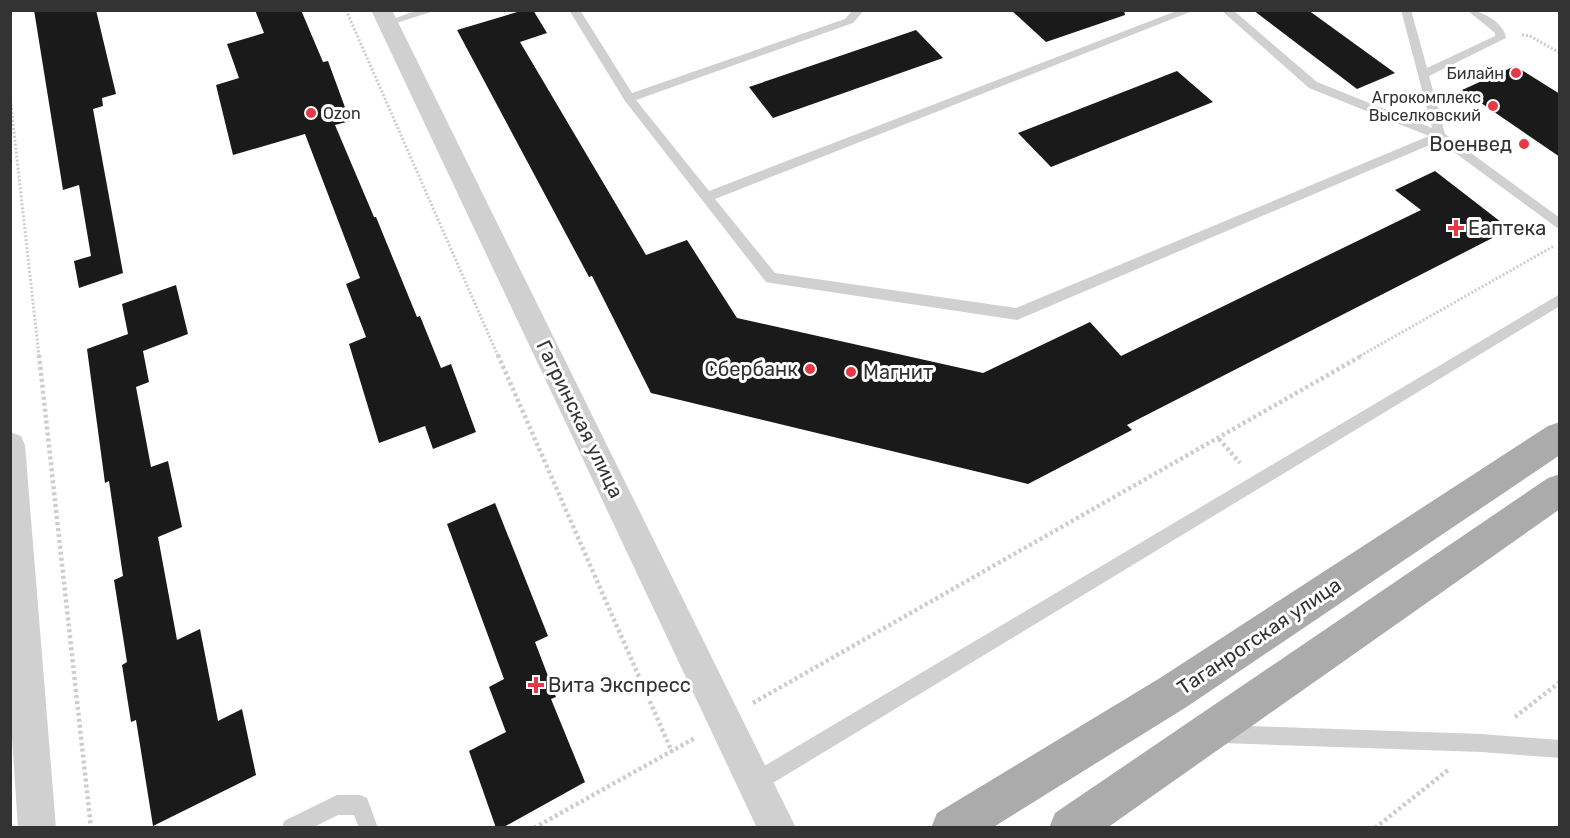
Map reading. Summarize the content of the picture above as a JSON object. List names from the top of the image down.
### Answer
{
  "streets": {
    "main road": ["Таганрогская улица"],
    "street": ["Гагринская улица"]
  },
  "places": {
    "other": [
      "Билайн",
      "Агрокомплекс Выселковский",
      "Ozon",
      "Военвед",
      "Сбербанк",
      "Магнит"
    ],
    "health": ["Еаптека", "Вита Экспресс"]
  }
}
